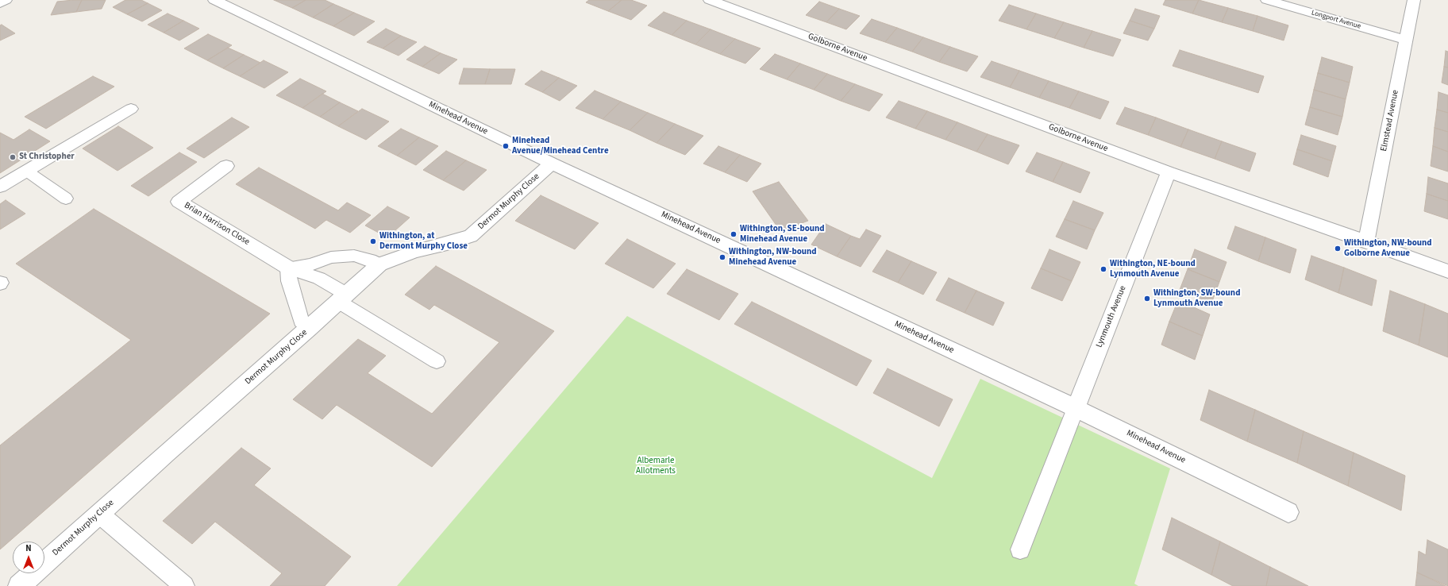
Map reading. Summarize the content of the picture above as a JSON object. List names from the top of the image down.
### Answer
{
  "streets": {
    "street": [
      "Longport Avenue",
      "Golborne Avenue",
      "Minehead Avenue",
      "Elmstead Avenue",
      "Dermot Murphy Close",
      "Brian Harrison Close",
      "Lynmouth Avenue"
    ]
  },
  "crossings": [
    ["Longport Avenue", "Elmstead Avenue"],
    ["Golborne Avenue", "Elmstead Avenue"],
    ["Golborne Avenue", "Lynmouth Avenue"],
    ["Minehead Avenue", "Dermot Murphy Close"],
    ["Minehead Avenue", "Lynmouth Avenue"]
  ],
  "parks": ["Albemarle Allotments"],
  "places": [
    "Minehead Avenue/Minehead Centre",
    "St Christopher",
    "Withington, SE-bound Minehead Avenue",
    "Withington, at Dermont Murphy Close",
    "Withington, NW-bound Golborne Avenue",
    "Withington, NW-bound Minehead Avenue",
    "Withington, NE-bound Lynmouth Avenue",
    "Withington, SW-bound Lynmouth Avenue"
  ],
  "north": "top"
}
